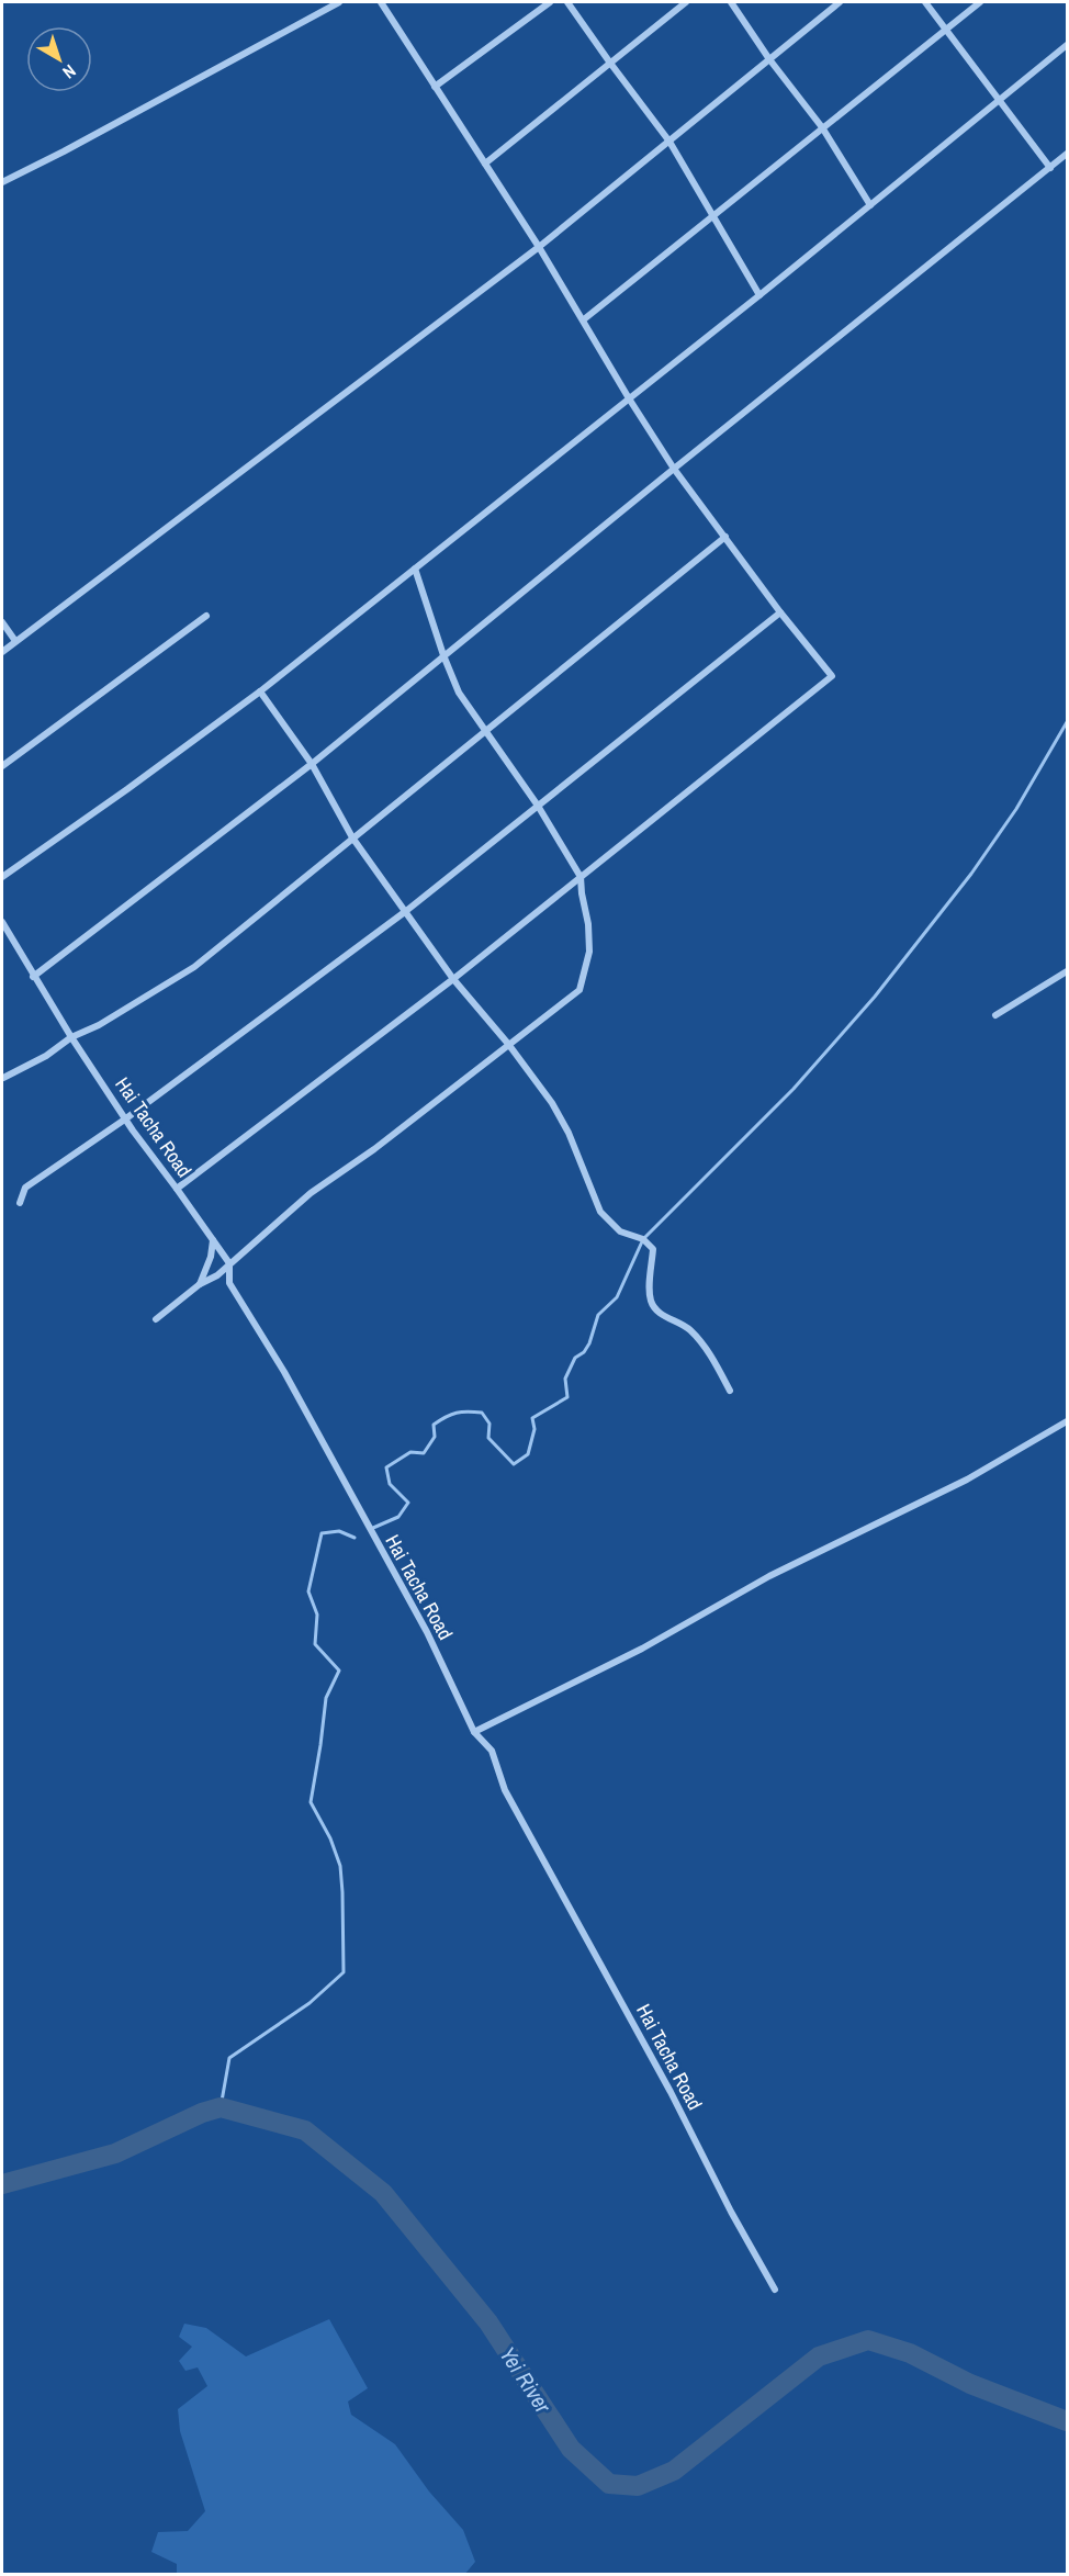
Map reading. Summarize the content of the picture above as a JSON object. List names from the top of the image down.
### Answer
{
  "streets": {
    "street": ["Hai Tacha Road"]
  },
  "water": ["Yei River"],
  "north": "bottom right"
}
